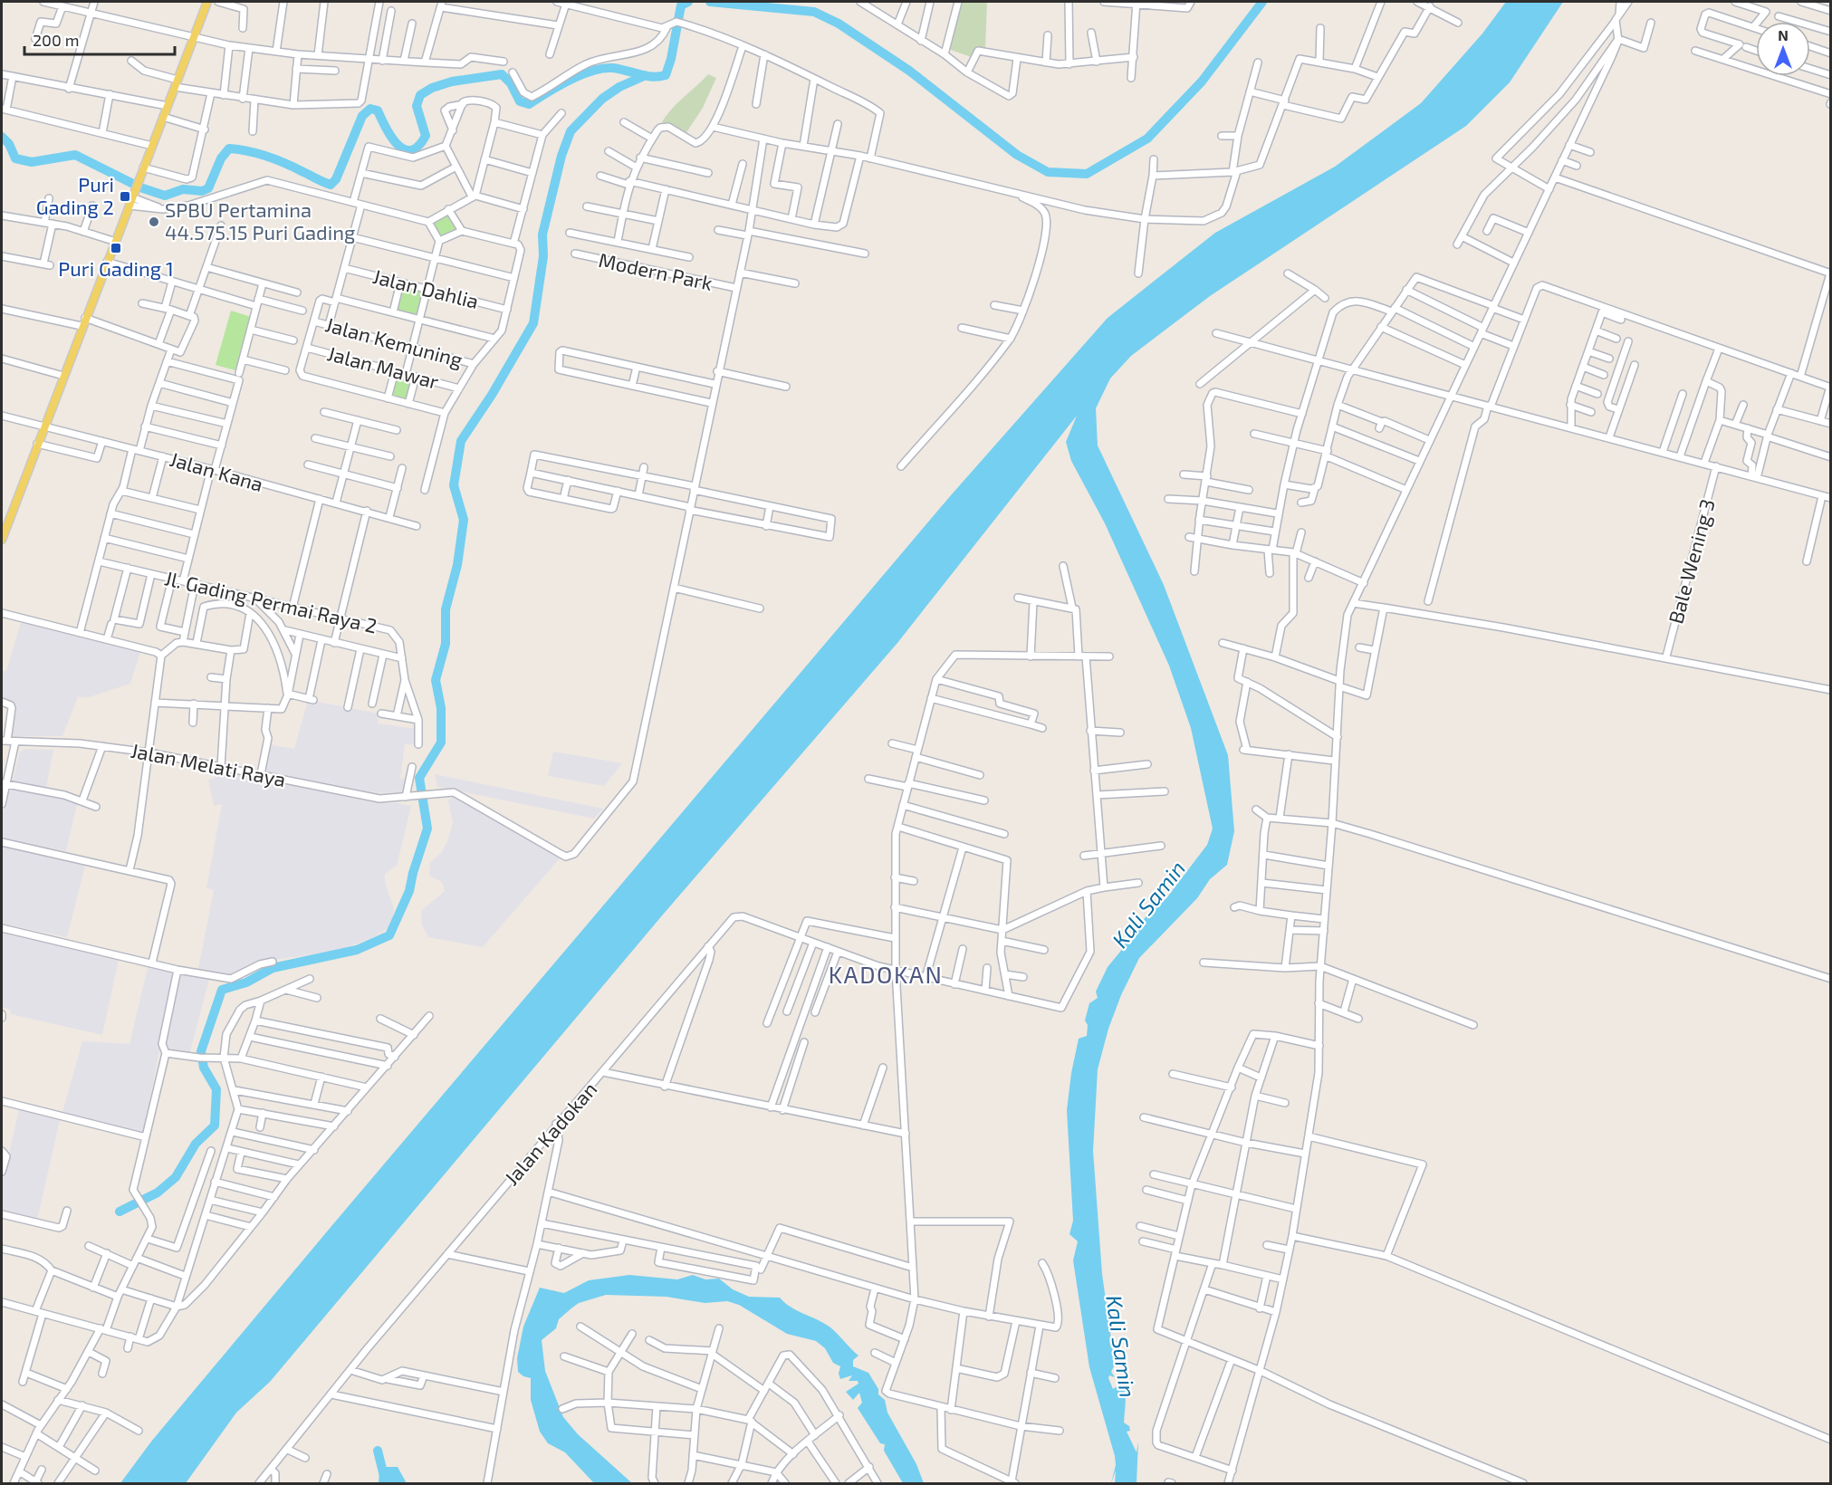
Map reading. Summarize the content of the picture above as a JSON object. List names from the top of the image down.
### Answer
{
  "streets": {
    "street": [
      "Modern Park",
      "Jalan Dahlia",
      "Jalan Kemuning",
      "Jalan Mawar",
      "Jalan Kana",
      "Bale Wening 3",
      "Jl. Gading Permai Raya 2",
      "Jalan Melati Raya",
      "Jalan Kadokan"
    ]
  },
  "districts": ["KADOKAN"],
  "water": ["Kali Samin"],
  "places": {
    "transit": ["Puri Gading 2", "Puri Gading 1"],
    "other": ["SPBU Pertamina 44.575.15 Puri Gading"]
  },
  "scale_bar": "200 m",
  "north": "top"
}
